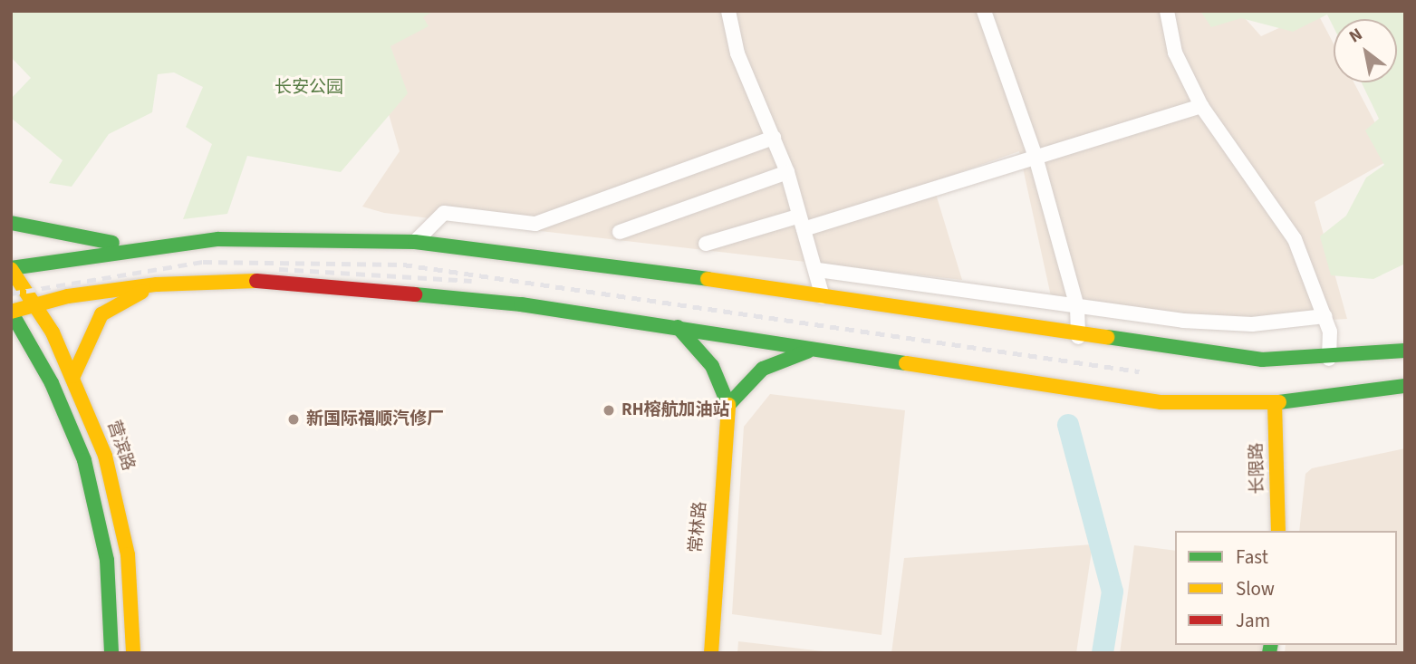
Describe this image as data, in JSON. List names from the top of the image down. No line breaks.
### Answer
{"streets":{"main road":["营滨路","长限路","常林路"]},"parks":["长安公园"],"places":["RH榕航加油站","新国际福顺汽修厂"],"legend":["Fast","Slow","Jam"],"north":"top left"}
